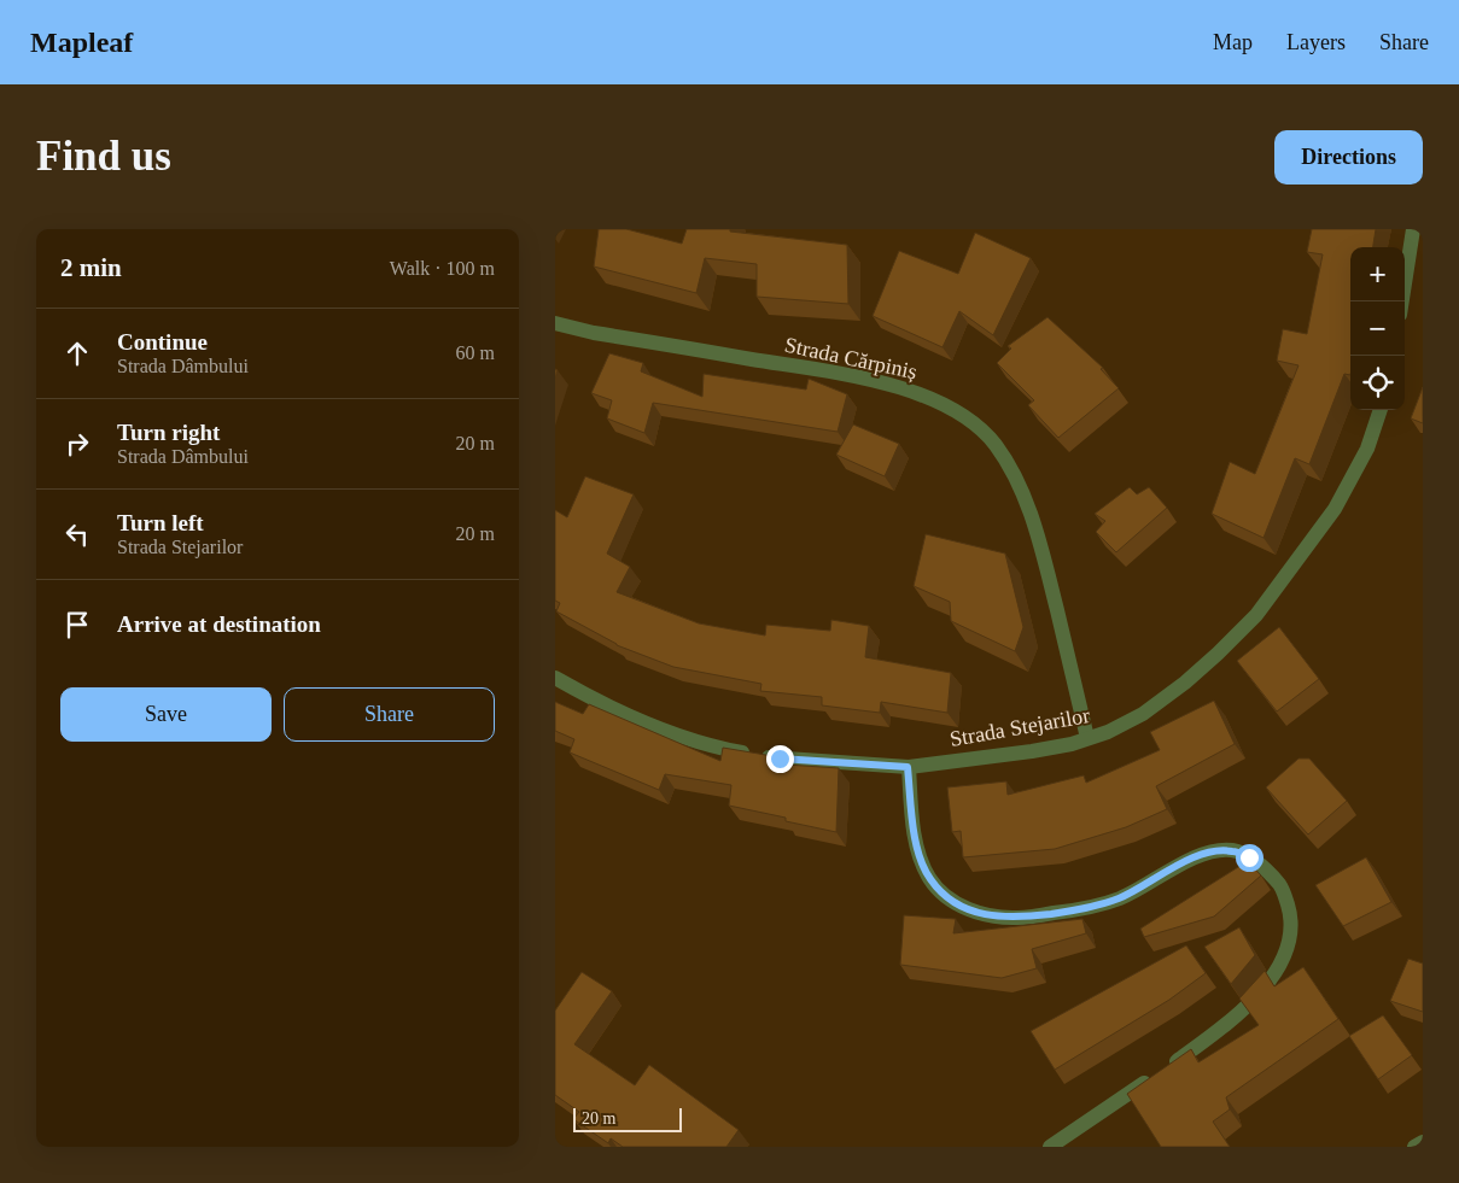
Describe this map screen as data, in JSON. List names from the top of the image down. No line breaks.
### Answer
{"streets":{"street":["Strada Cărpiniș","Strada Stejarilor"]},"crossings":[["Strada Cărpiniș","Strada Stejarilor"]],"scale_bar":"20 m","page":{"header":"Mapleaf","nav":["Map","Layers","Share"],"buttons":["Directions",["Save","Share"]],"title":"Find us","heading":["2 min","Walk · 100 m"],"map_buttons":["+","−"],"list":[["Continue","Strada Dâmbului","60 m"],["Turn right","Strada Dâmbului","20 m"],["Turn left","Strada Stejarilor","20 m"],"Arrive at destination"],"scale":"20 m"}}
